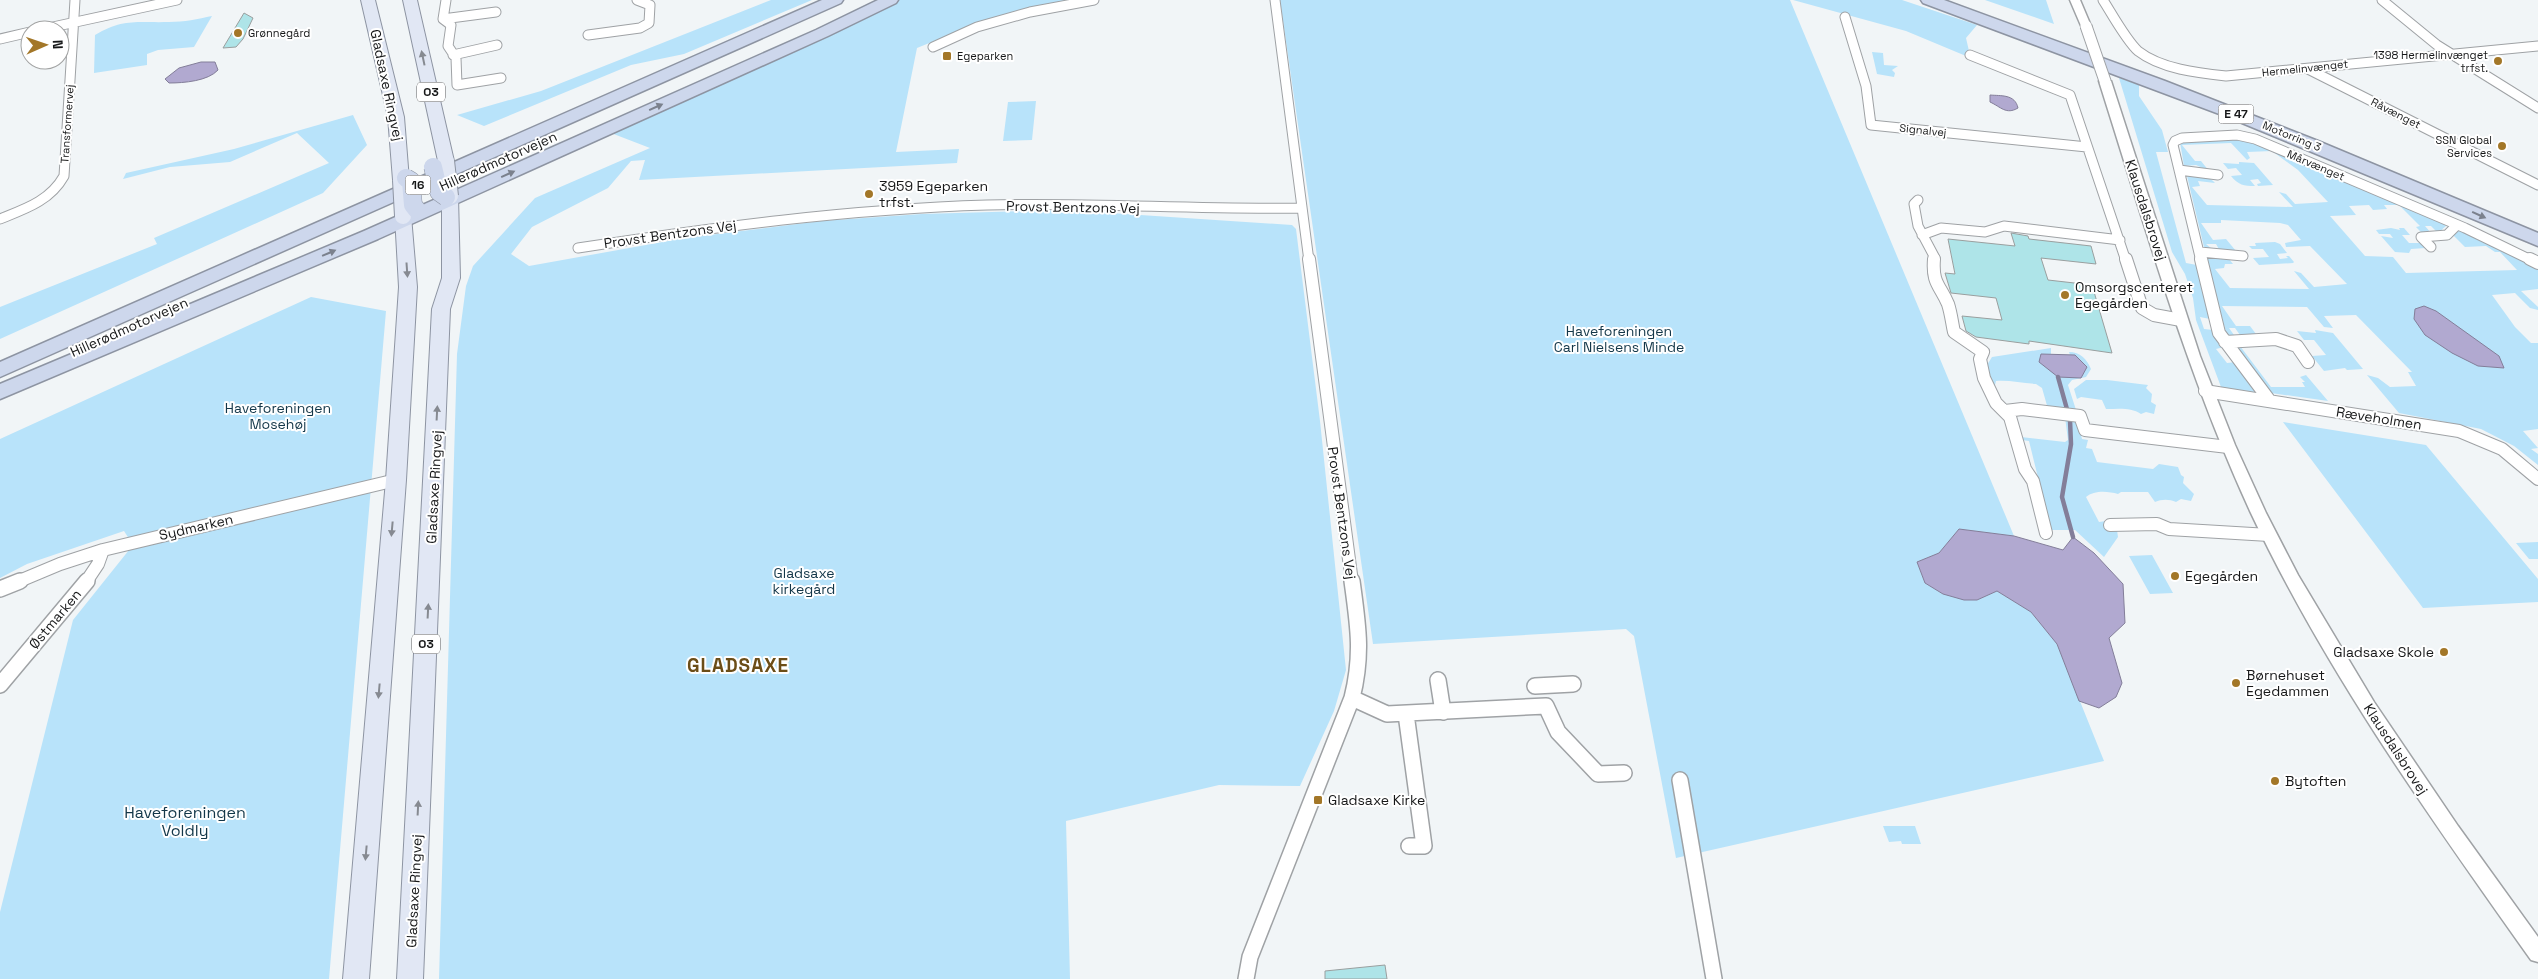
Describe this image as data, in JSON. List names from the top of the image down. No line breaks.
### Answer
{"streets":{"highway":["E 47","Motorring 3","Hillerødmotorvejen","16"],"main road":["Gladsaxe Ringvej","O3"],"street":["Hermelinvænget","Råvænget","Transformervej","Signalvej","Mårvænget","Provst Bentzons Vej","Klausdalsbrovej","Ræveholmen","Sydmarken","Østmarken"]},"crossings":[["Hermelinvænget","Råvænget"],["Klausdalsbrovej","Ræveholmen"],["Sydmarken","Østmarken"]],"districts":["GLADSAXE"],"parks":["Haveforeningen Carl Nielsens Minde","Haveforeningen Mosehøj","Gladsaxe kirkegård","Haveforeningen Voldly"],"places":{"other":["Grønnegård","1398 Hermelinvænget trfst.","SSN Global Services","3959 Egeparken trfst.","Omsorgscenteret Egegården","Egegården","Gladsaxe Skole","Børnehuset Egedammen","Bytoften"],"transit":["Egeparken","Gladsaxe Kirke"]},"north":"right"}
